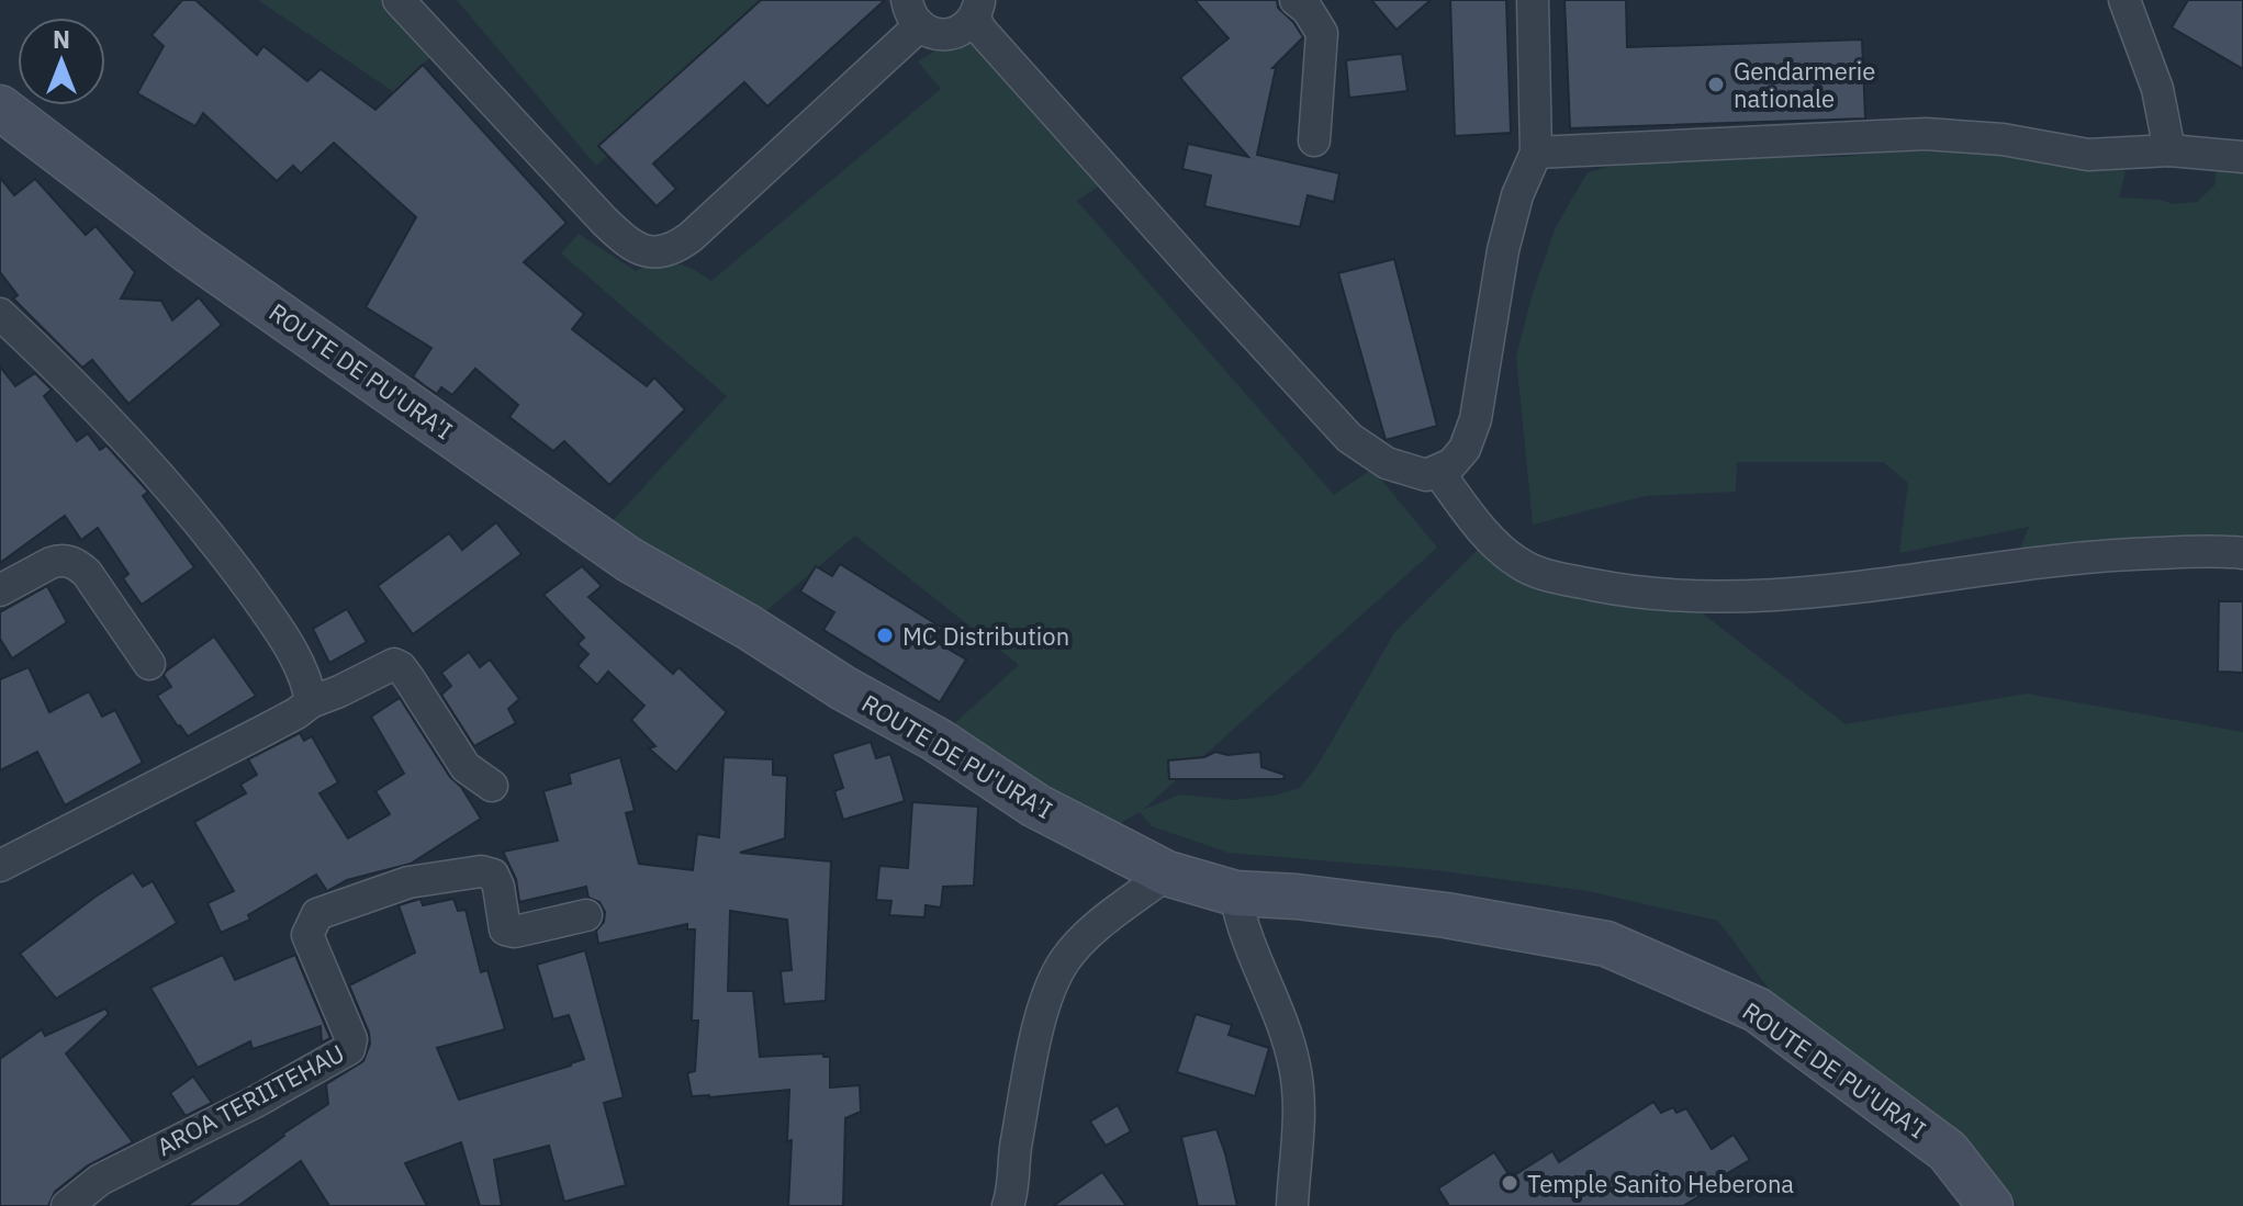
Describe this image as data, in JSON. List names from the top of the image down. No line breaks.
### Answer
{"streets":{"main road":["ROUTE DE PU'URA'I"],"street":["AROA TERIITEHAU"]},"places":["Gendarmerie nationale","MC Distribution","Temple Sanito Heberona"],"north":"top"}
